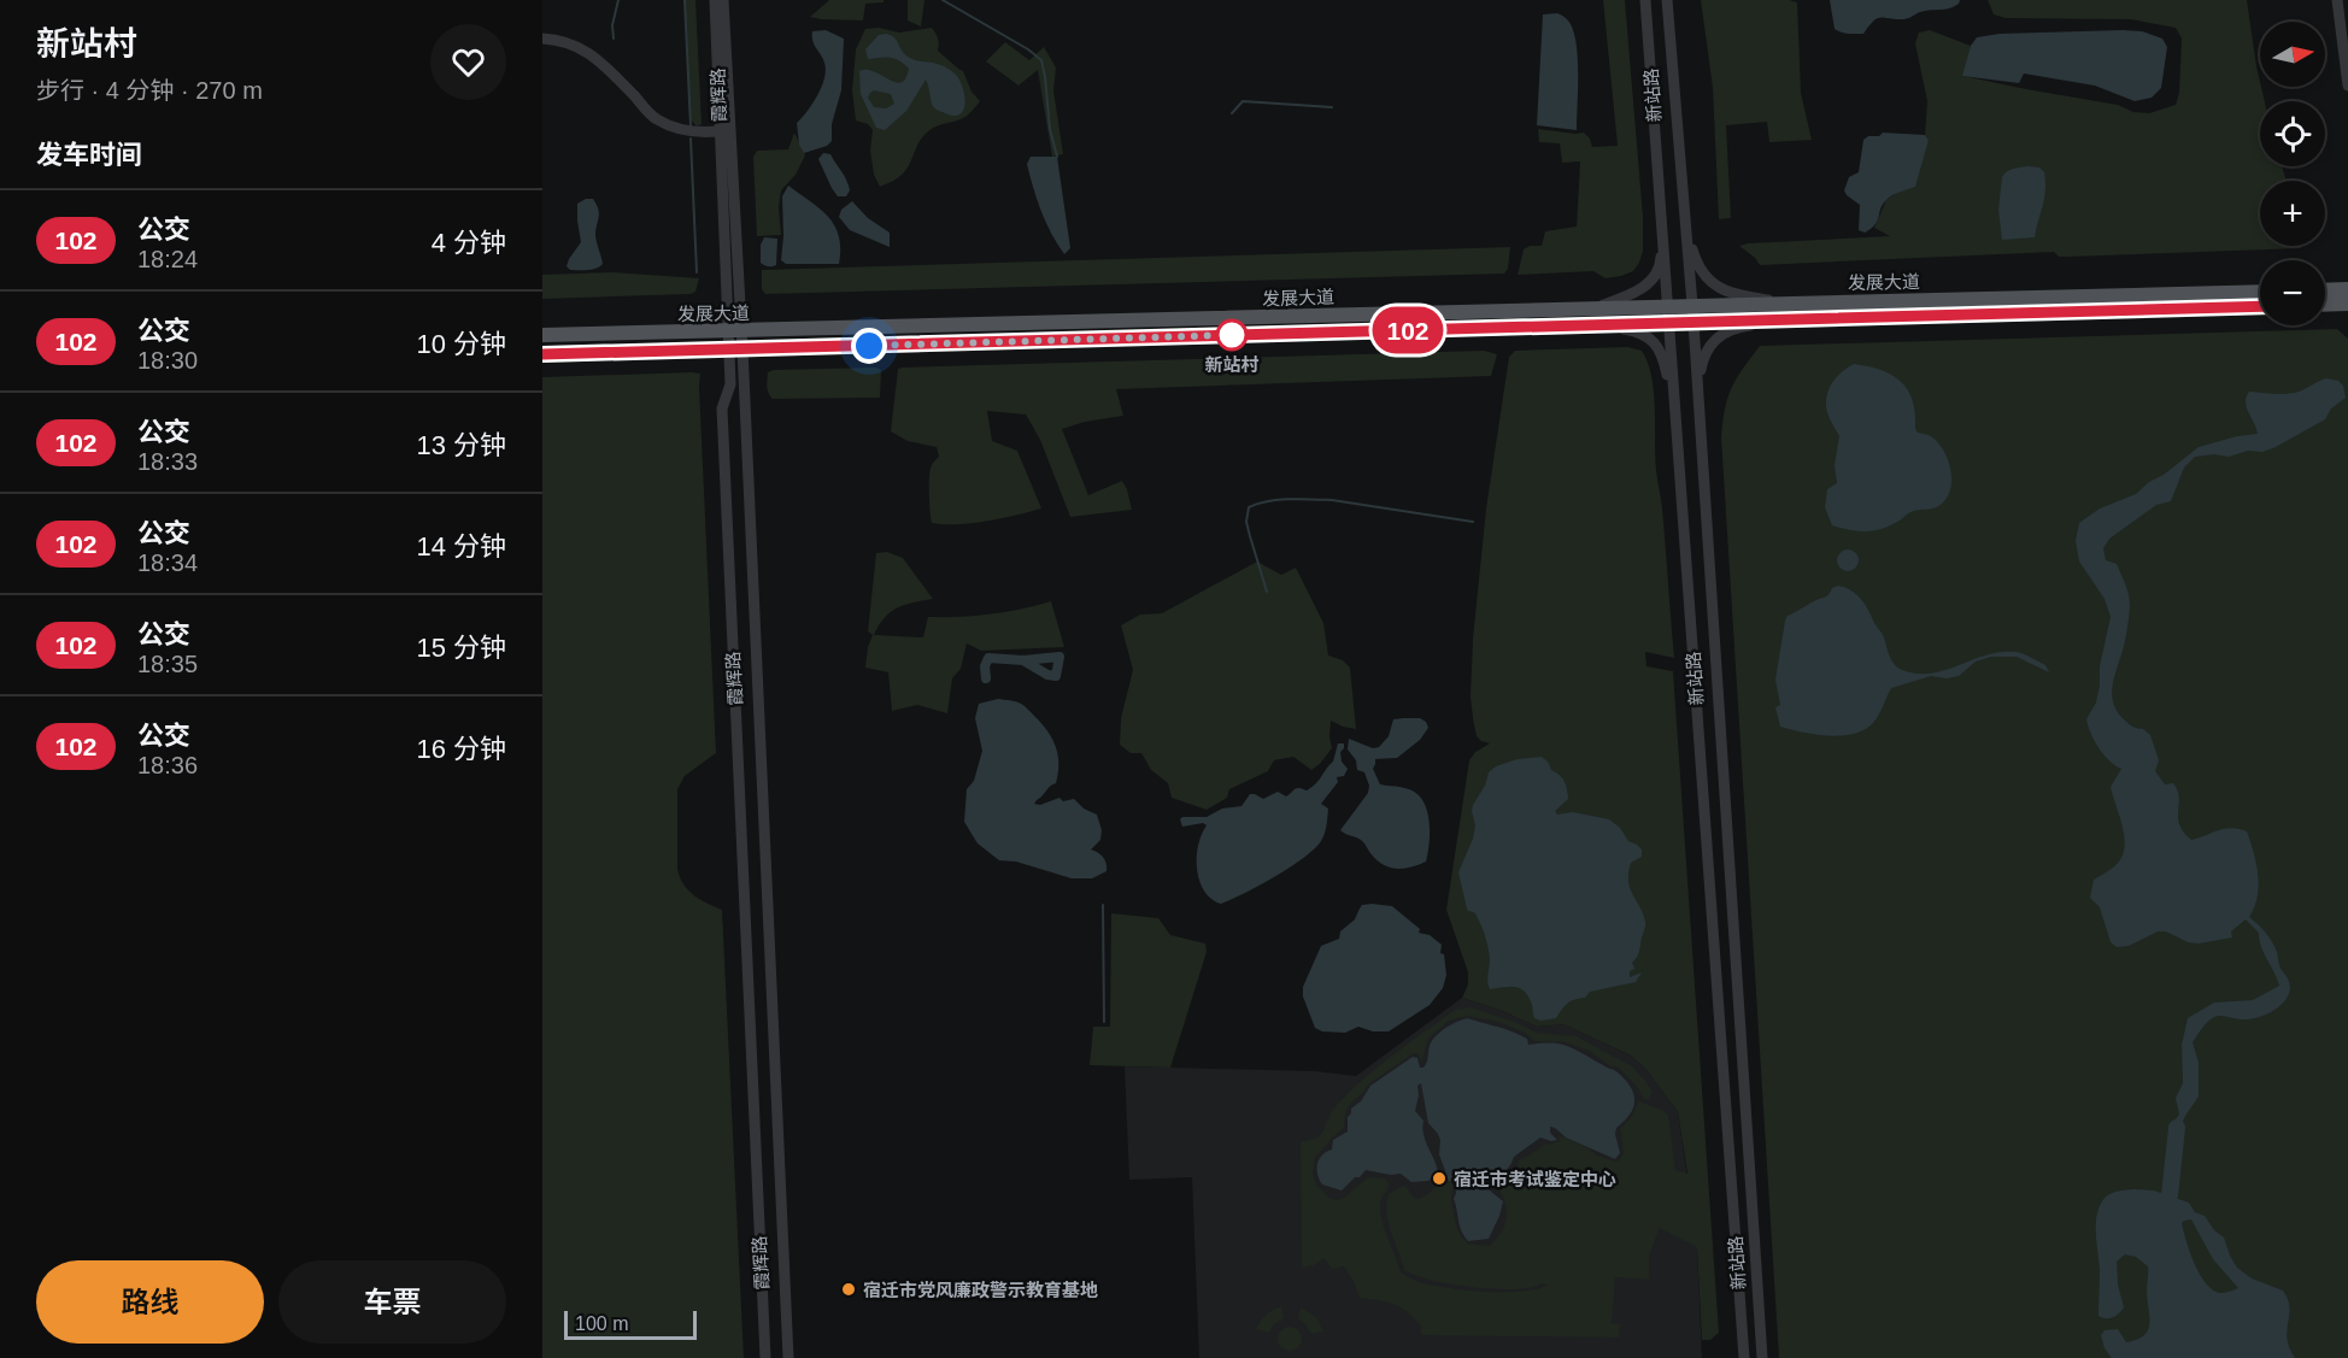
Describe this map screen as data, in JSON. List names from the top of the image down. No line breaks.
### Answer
{"streets":{"main road":["发展大道"],"street":["霞辉路","新站路"]},"crossings":[["霞辉路","发展大道"],["新站路","发展大道"]],"places":["新站村","宿迁市考试鉴定中心","宿迁市党风廉政警示教育基地"],"lines":["bus line 102"],"scale_bar":"100 m","north":"right","page":{"heading":[["新站村","步行 · 4 分钟 · 270 m"],"发车时间"],"on_map":"102","map_buttons":["+","−"],"list":[{"mark":"102","name":"公交","note":"18:24","value":"4 分钟"},{"mark":"102","name":"公交","note":"18:30","value":"10 分钟"},{"mark":"102","name":"公交","note":"18:33","value":"13 分钟"},{"mark":"102","name":"公交","note":"18:34","value":"14 分钟"},{"mark":"102","name":"公交","note":"18:35","value":"15 分钟"},{"mark":"102","name":"公交","note":"18:36","value":"16 分钟"}],"buttons":["路线","车票"],"scale":"100 m"}}
